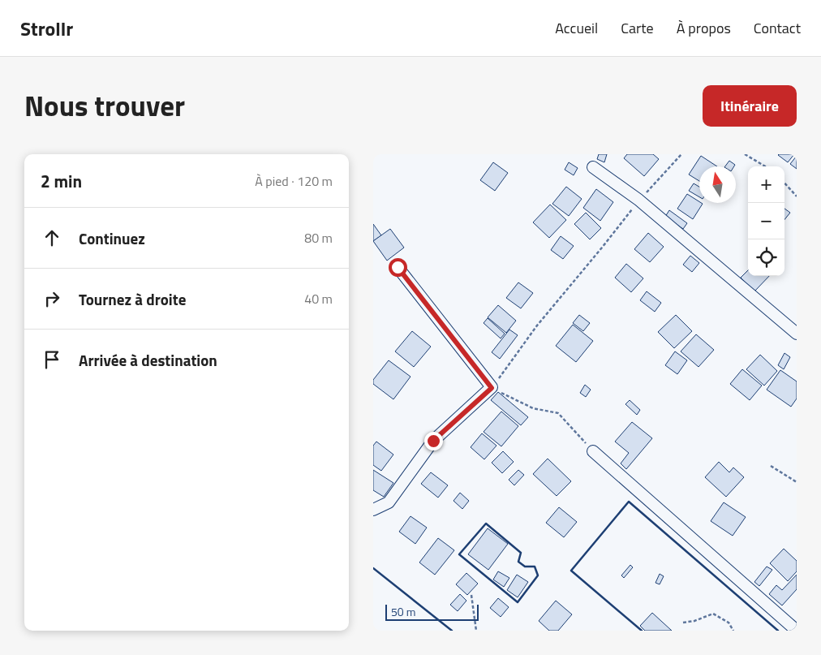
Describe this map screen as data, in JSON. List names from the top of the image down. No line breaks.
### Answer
{"scale_bar":"50 m","north":"top","page":{"header":"Strollr","nav":["Accueil","Carte","À propos","Contact"],"title":"Nous trouver","buttons":"Itinéraire","heading":["2 min","À pied · 120 m"],"map_buttons":["+","−"],"list":[["Continuez","80 m"],["Tournez à droite","40 m"],"Arrivée à destination"],"scale":"50 m"}}
